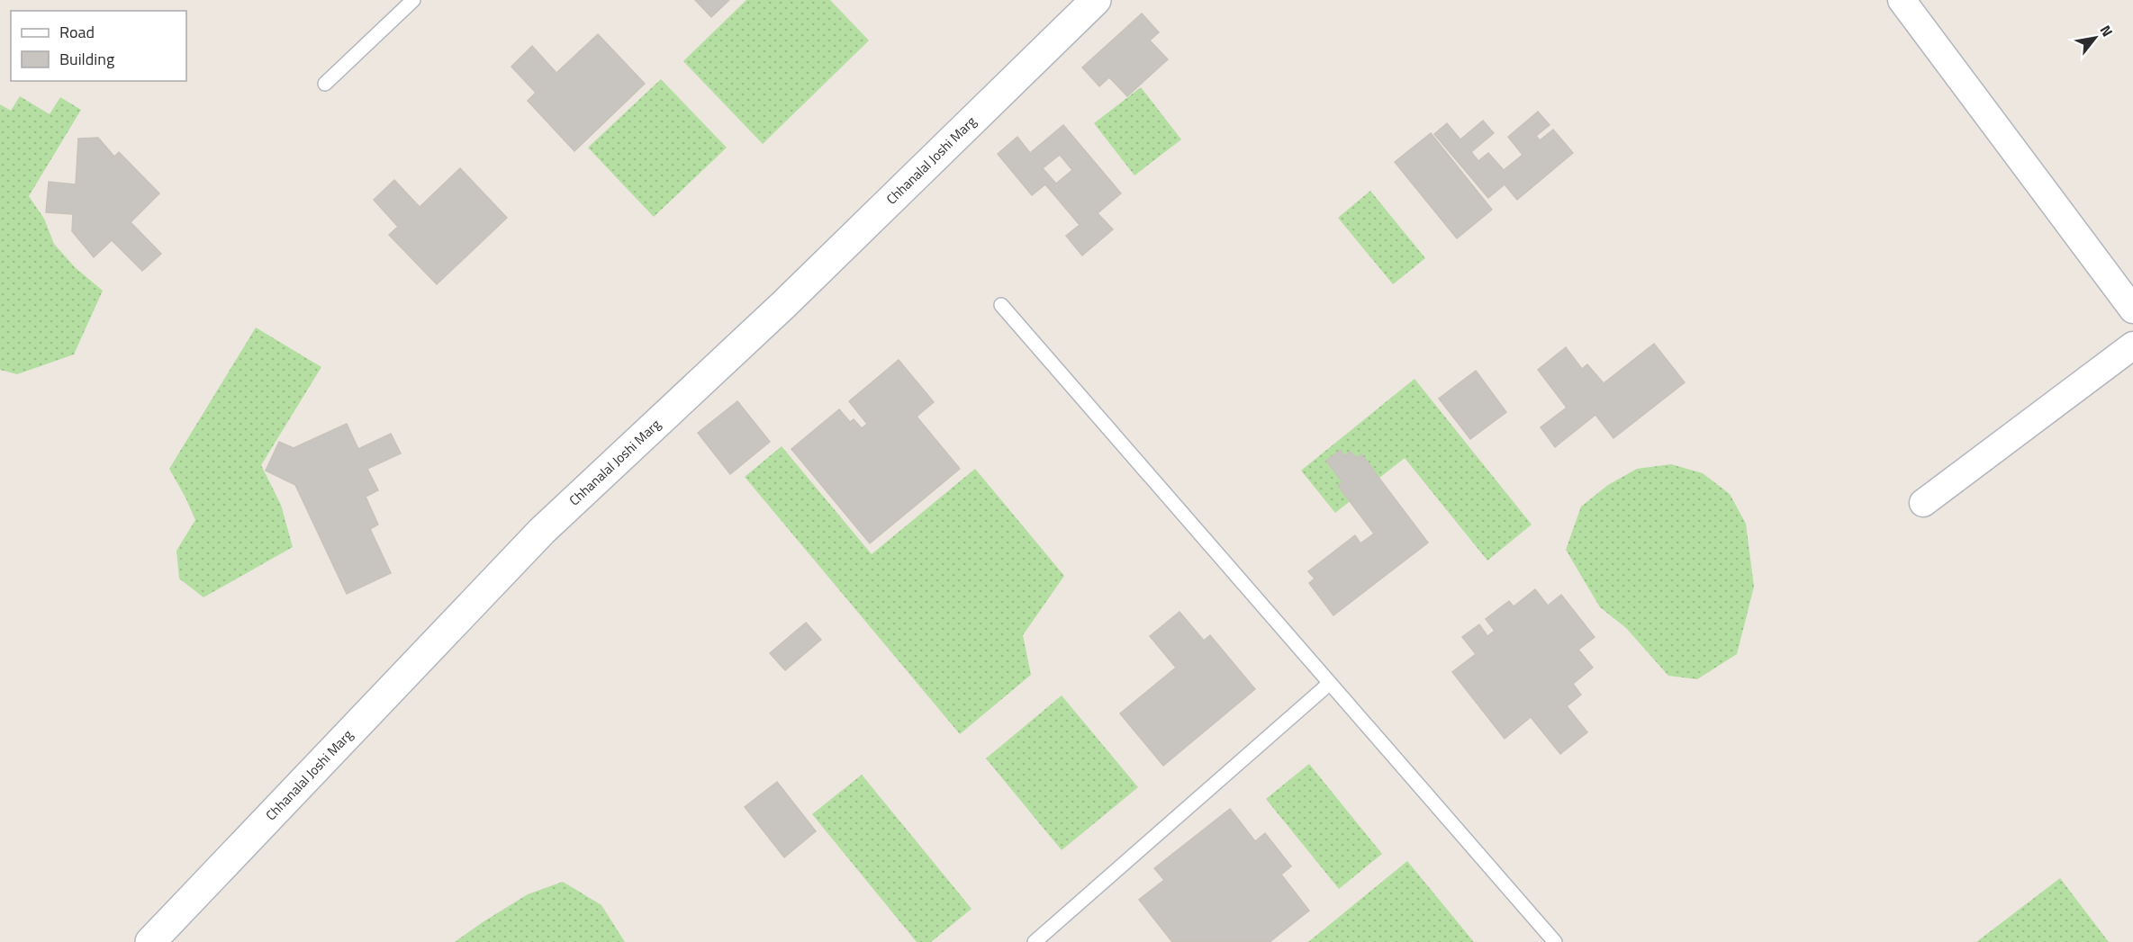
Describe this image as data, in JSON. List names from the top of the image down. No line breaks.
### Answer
{"streets":{"street":["Chhanalal Joshi Marg"]},"legend":["Road","Building"],"north":"top right"}
